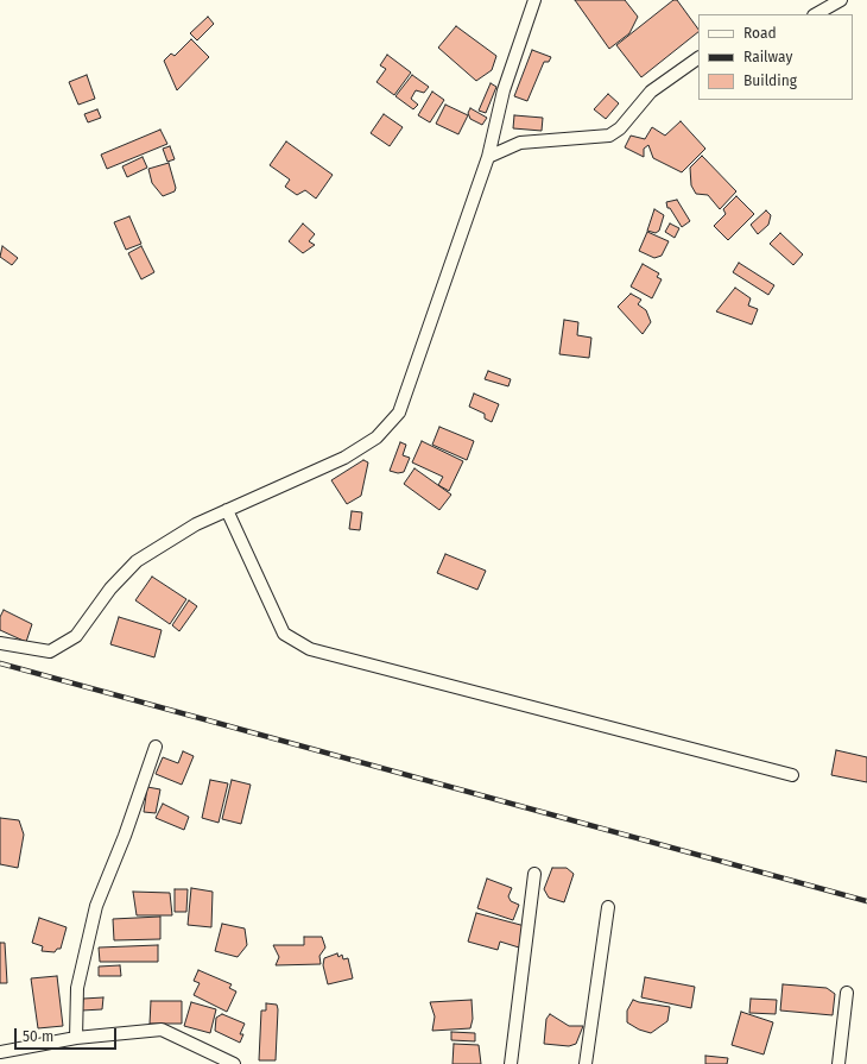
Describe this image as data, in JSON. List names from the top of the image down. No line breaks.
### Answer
{"legend":["Road","Railway","Building"],"scale_bar":"50 m"}
